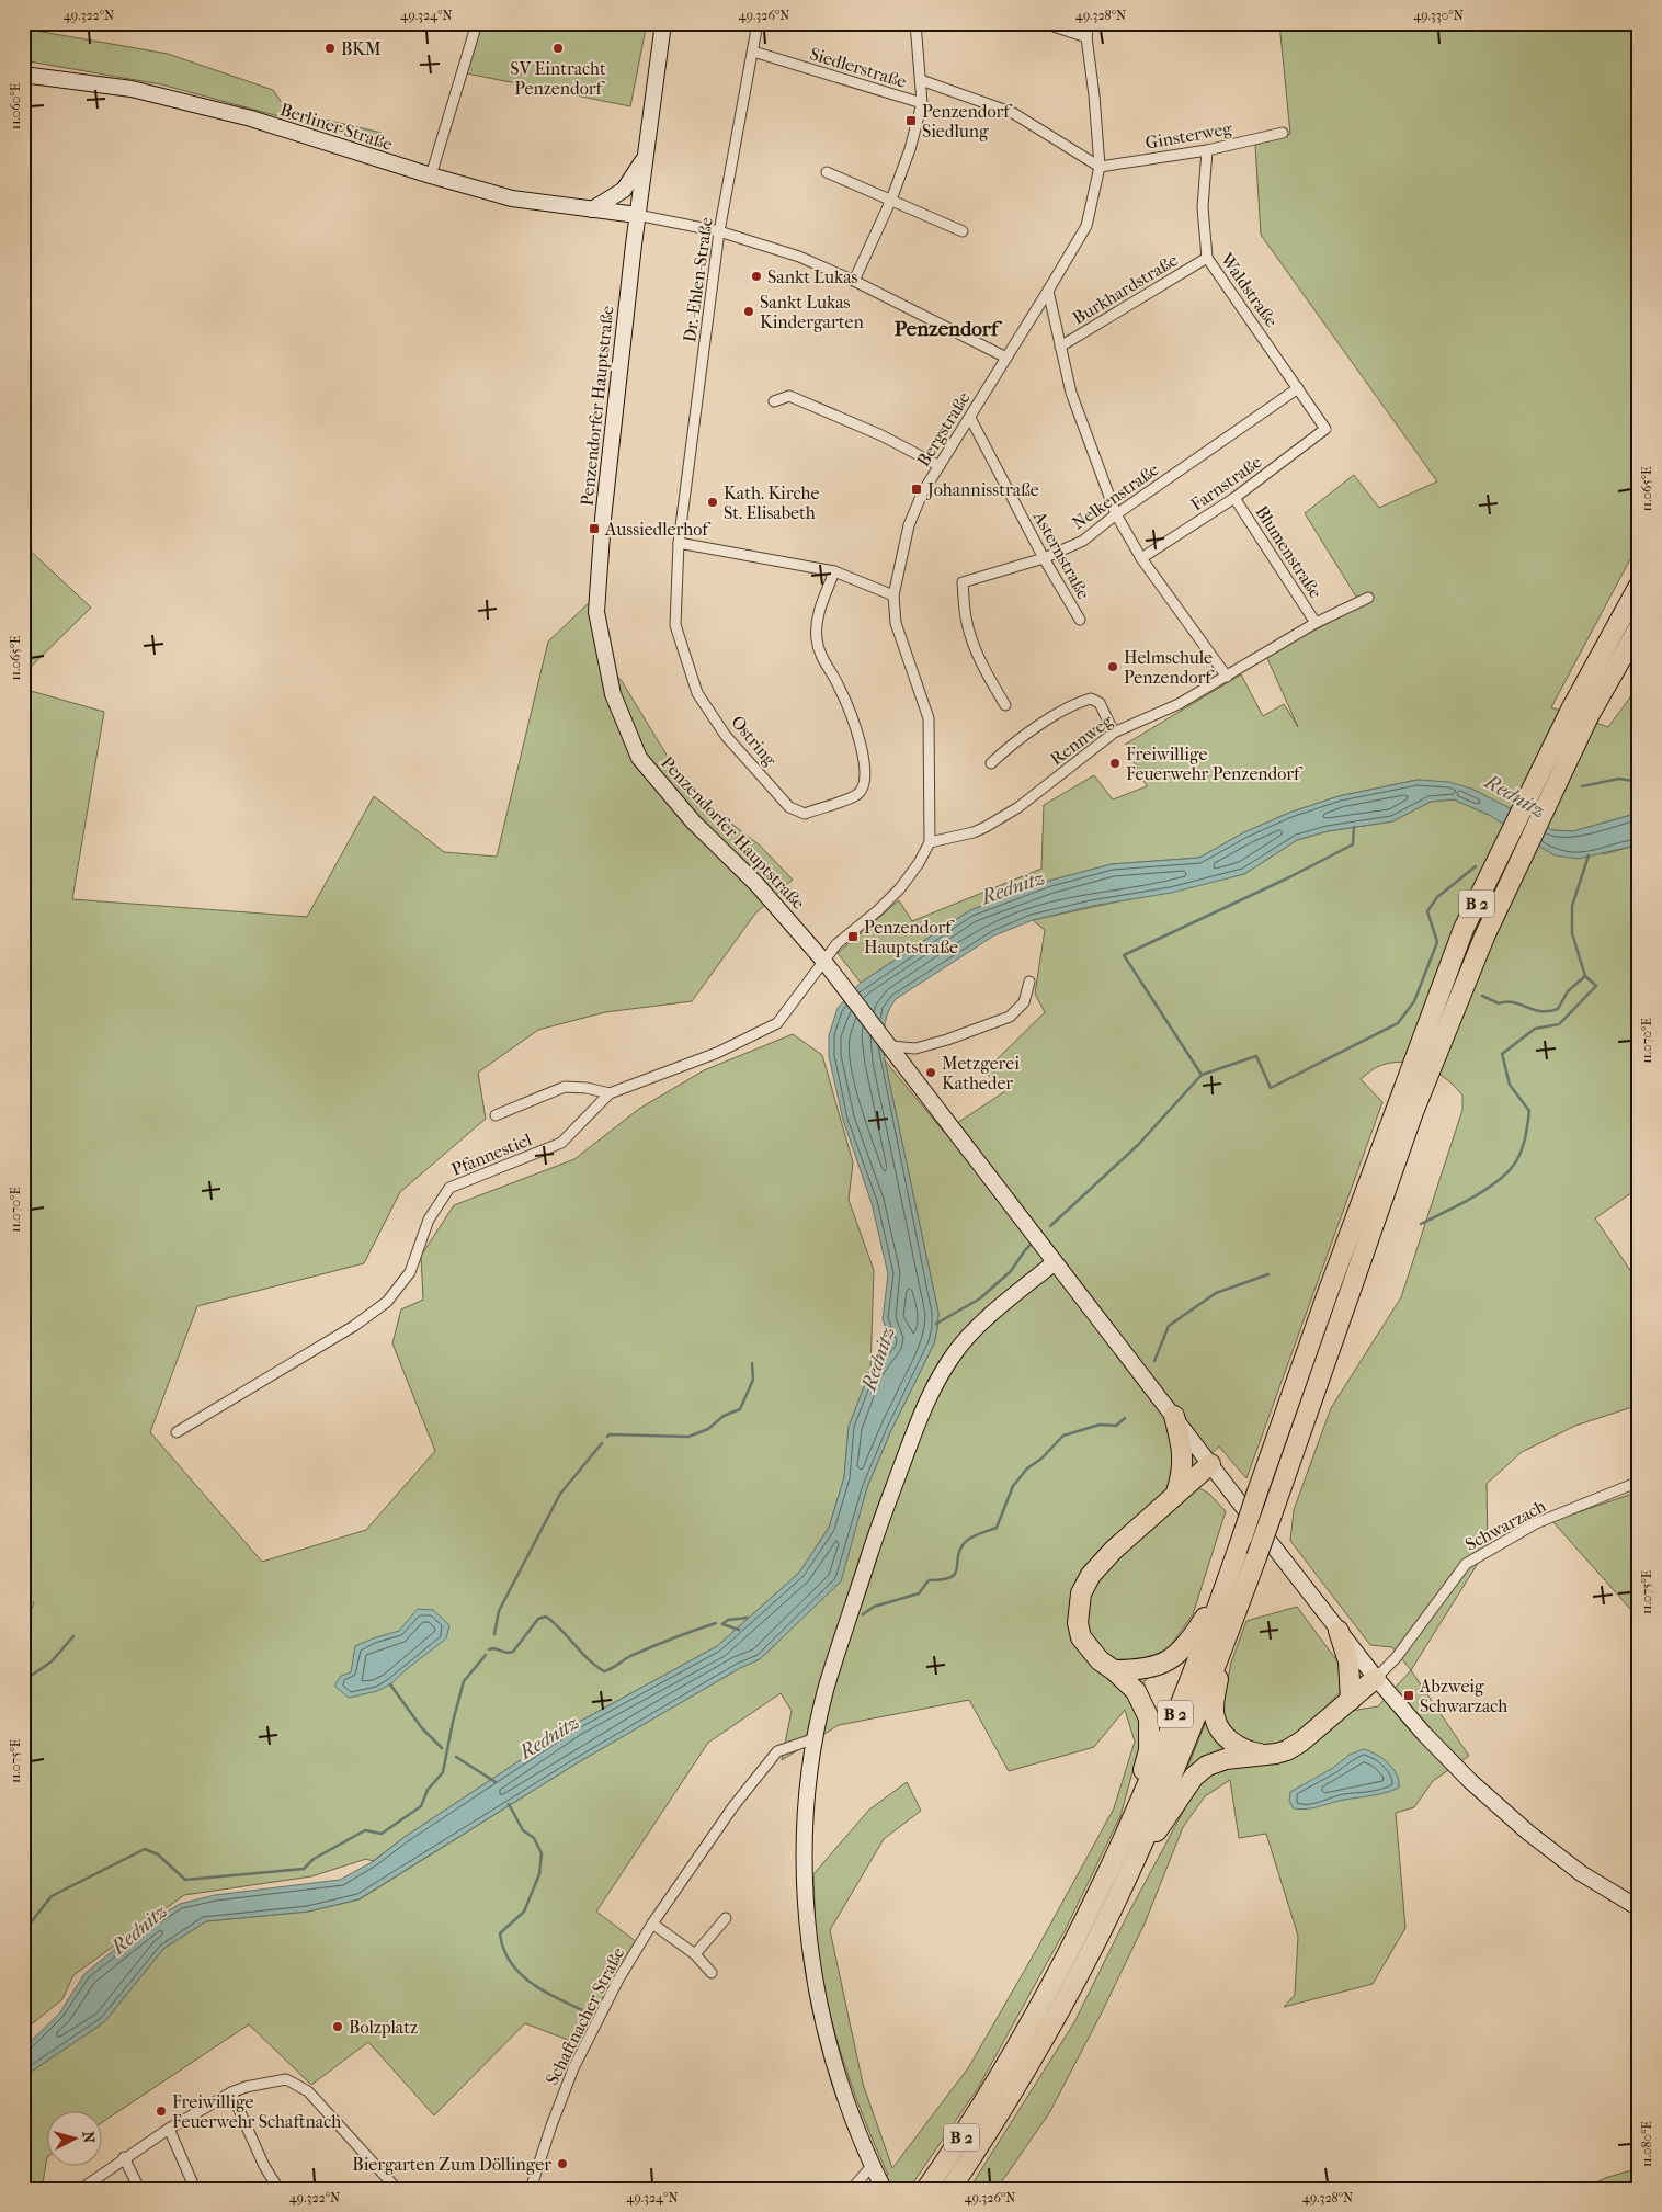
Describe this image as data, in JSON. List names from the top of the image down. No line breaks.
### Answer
{"streets":{"highway":["B 2"],"main road":["Berliner Straße","Penzendorfer Hauptstraße"],"street":["Siedlerstraße","Ginsterweg","Dr.-Ehlen-Straße","Burkhardstraße","Waldstraße","Bergstraße","Farnstraße","Nelkenstraße","Blumenstraße","Asternstraße","Rennweg","Ostring","Pfannestiel","Schwarzach","Schaftnacher Straße"]},"crossings":[["Siedlerstraße","Ginsterweg"],["Siedlerstraße","Dr.-Ehlen-Straße"],["Siedlerstraße","Bergstraße"],["Berliner Straße","Penzendorfer Hauptstraße"],["Ginsterweg","Waldstraße"],["Ginsterweg","Bergstraße"],["Dr.-Ehlen-Straße","Ostring"],["Burkhardstraße","Waldstraße"],["Waldstraße","Farnstraße"],["Waldstraße","Nelkenstraße"],["Penzendorfer Hauptstraße","Bergstraße"],["Penzendorfer Hauptstraße","Pfannestiel"],["Penzendorfer Hauptstraße","Schwarzach"],["Bergstraße","Asternstraße"],["Bergstraße","Rennweg"],["Bergstraße","Pfannestiel"],["Farnstraße","Blumenstraße"],["Nelkenstraße","Asternstraße"],["Blumenstraße","Rennweg"]],"districts":["Penzendorf"],"water":["Rednitz"],"places":{"other":["BKM","SV Eintracht Penzendorf","Sankt Lukas","Sankt Lukas Kindergarten","Kath. Kirche St. Elisabeth","Helmschule Penzendorf","Freiwillige Feuerwehr Penzendorf","Metzgerei Katheder","Bolzplatz","Freiwillige Feuerwehr Schaftnach","Biergarten Zum Döllinger"],"transit":["Penzendorf Siedlung","Johannisstraße","Aussiedlerhof","Penzendorf Hauptstraße","Abzweig Schwarzach"]},"north":"right","coordinates":["49.322°N","49.324°N","49.326°N","49.328°N","49.330°N","11.060°E","11.065°E","11.070°E","11.075°E","11.080°E"]}
